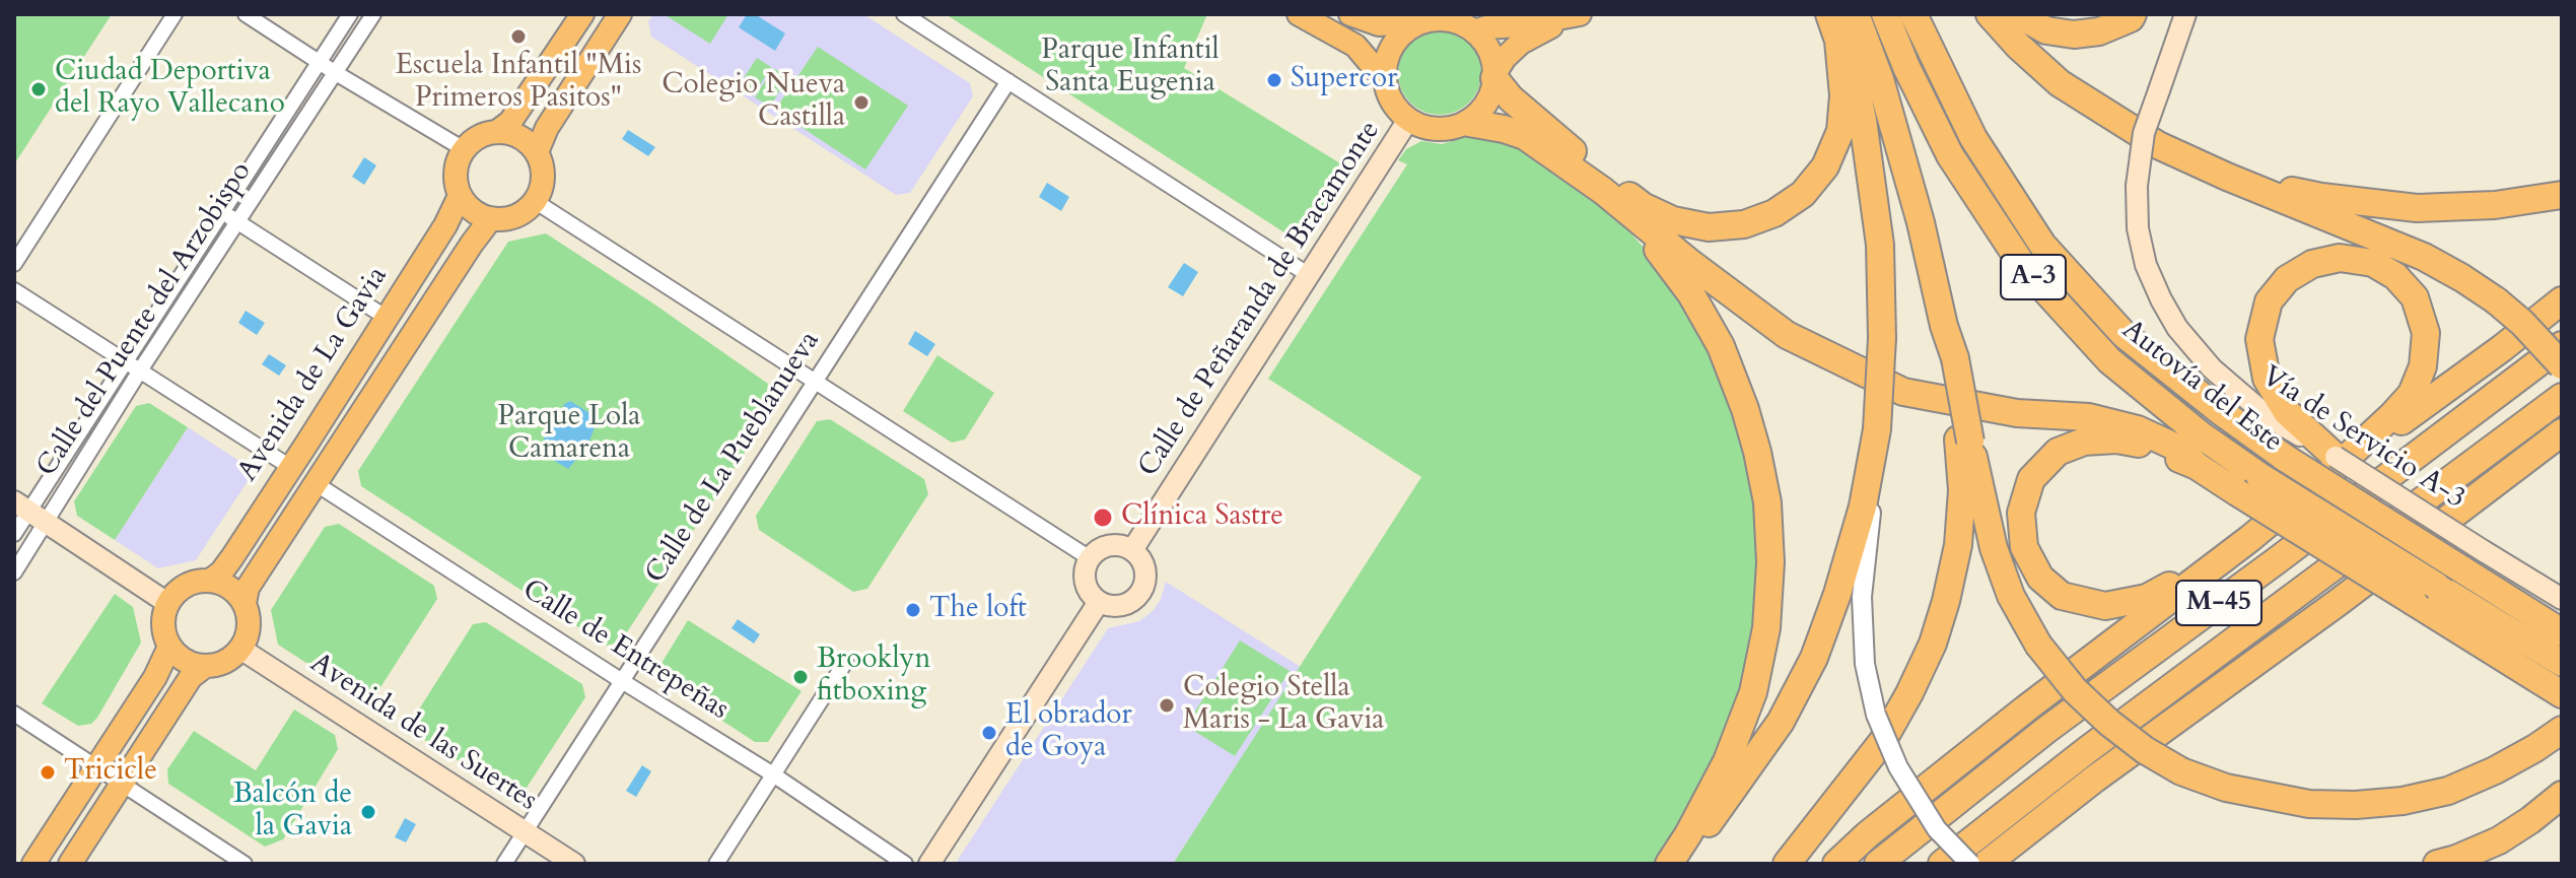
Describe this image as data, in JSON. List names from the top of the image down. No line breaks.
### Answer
{"streets":{"highway":["A-3","Autovía del Este","M-45"],"main road":["Calle de Peñaranda de Bracamonte","Avenida de La Gavia","Vía de Servicio A-3","Avenida de las Suertes"],"street":["Calle del Puente del Arzobispo","Calle de La Pueblanueva","Calle de Entrepeñas"]},"crossings":[["Avenida de La Gavia","Avenida de las Suertes"],["Calle de La Pueblanueva","Calle de Entrepeñas"],["Calle de La Pueblanueva","Avenida de las Suertes"]],"parks":["Parque Infantil Santa Eugenia","Parque Lola Camarena"],"places":["Escuela Infantil \"Mis Primeros Pasitos\"","Supercor","Ciudad Deportiva del Rayo Vallecano","Colegio Nueva Castilla","Clínica Sastre","The loft","Brooklyn fitboxing","Colegio Stella Maris - La Gavia","El obrador de Goya","Tricicle","Balcón de la Gavia"]}
